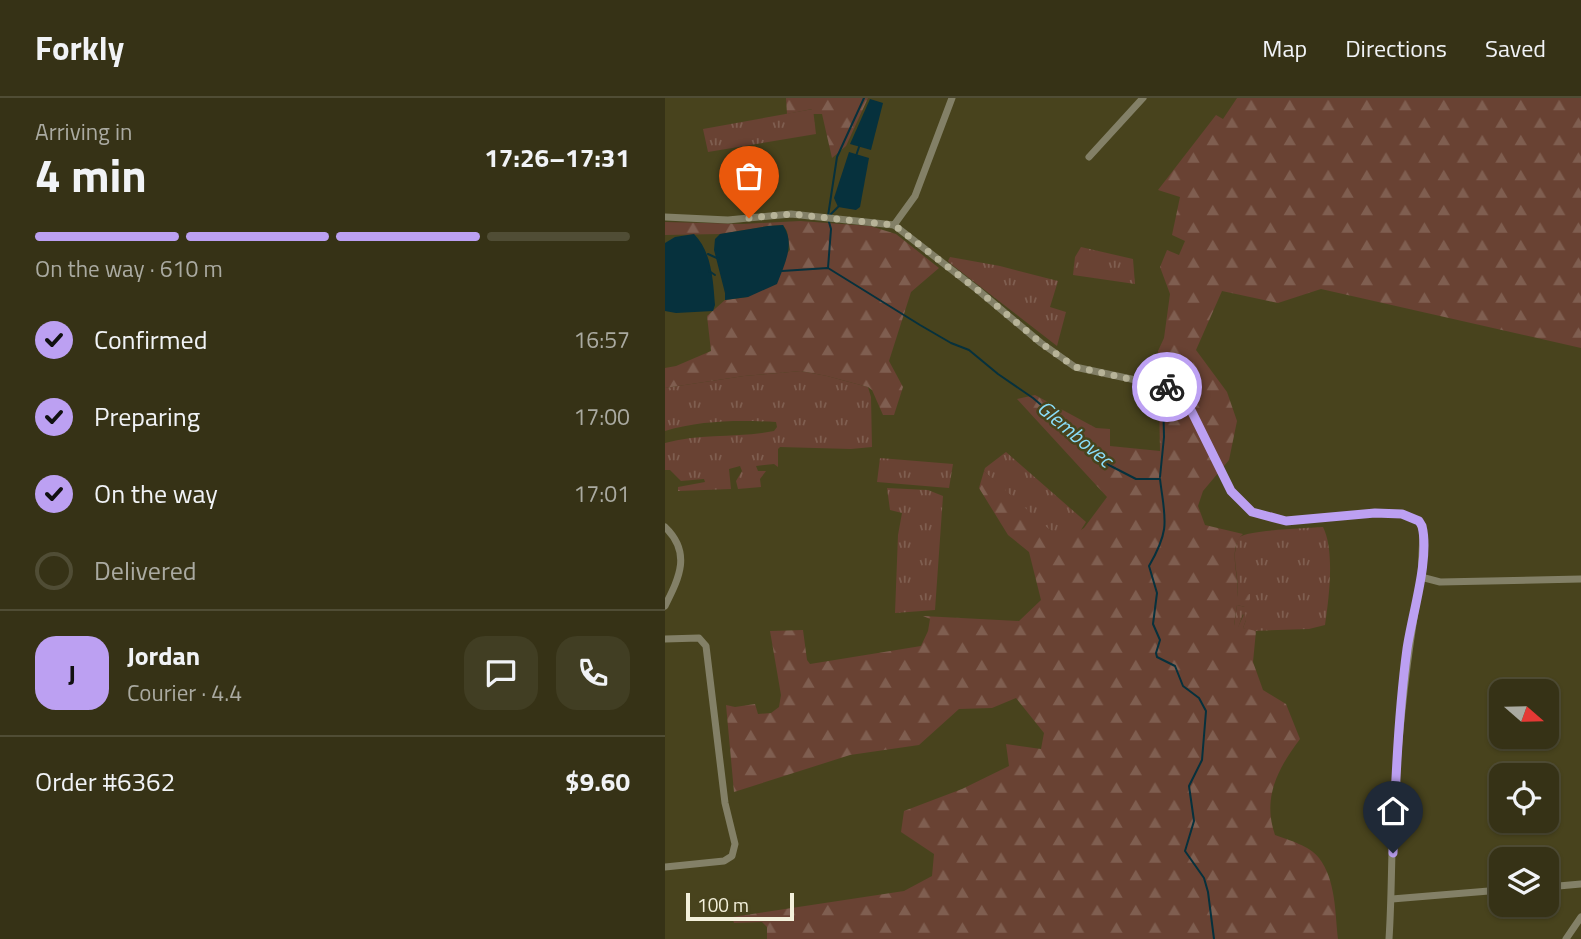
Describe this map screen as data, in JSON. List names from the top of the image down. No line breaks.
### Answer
{"water":["Glembovec"],"scale_bar":"100 m","north":"right","page":{"header":"Forkly","nav":["Map","Directions","Saved"],"heading":["4 min","Arriving in","17:26–17:31"],"panel":["Jordan","Courier · 4.4","Order #6362","$9.60"],"bar":"On the way · 610 m","list":[["Confirmed","16:57"],["Preparing","17:00"],["On the way","17:01"],"Delivered"],"round":"J","scale":"100 m"}}
